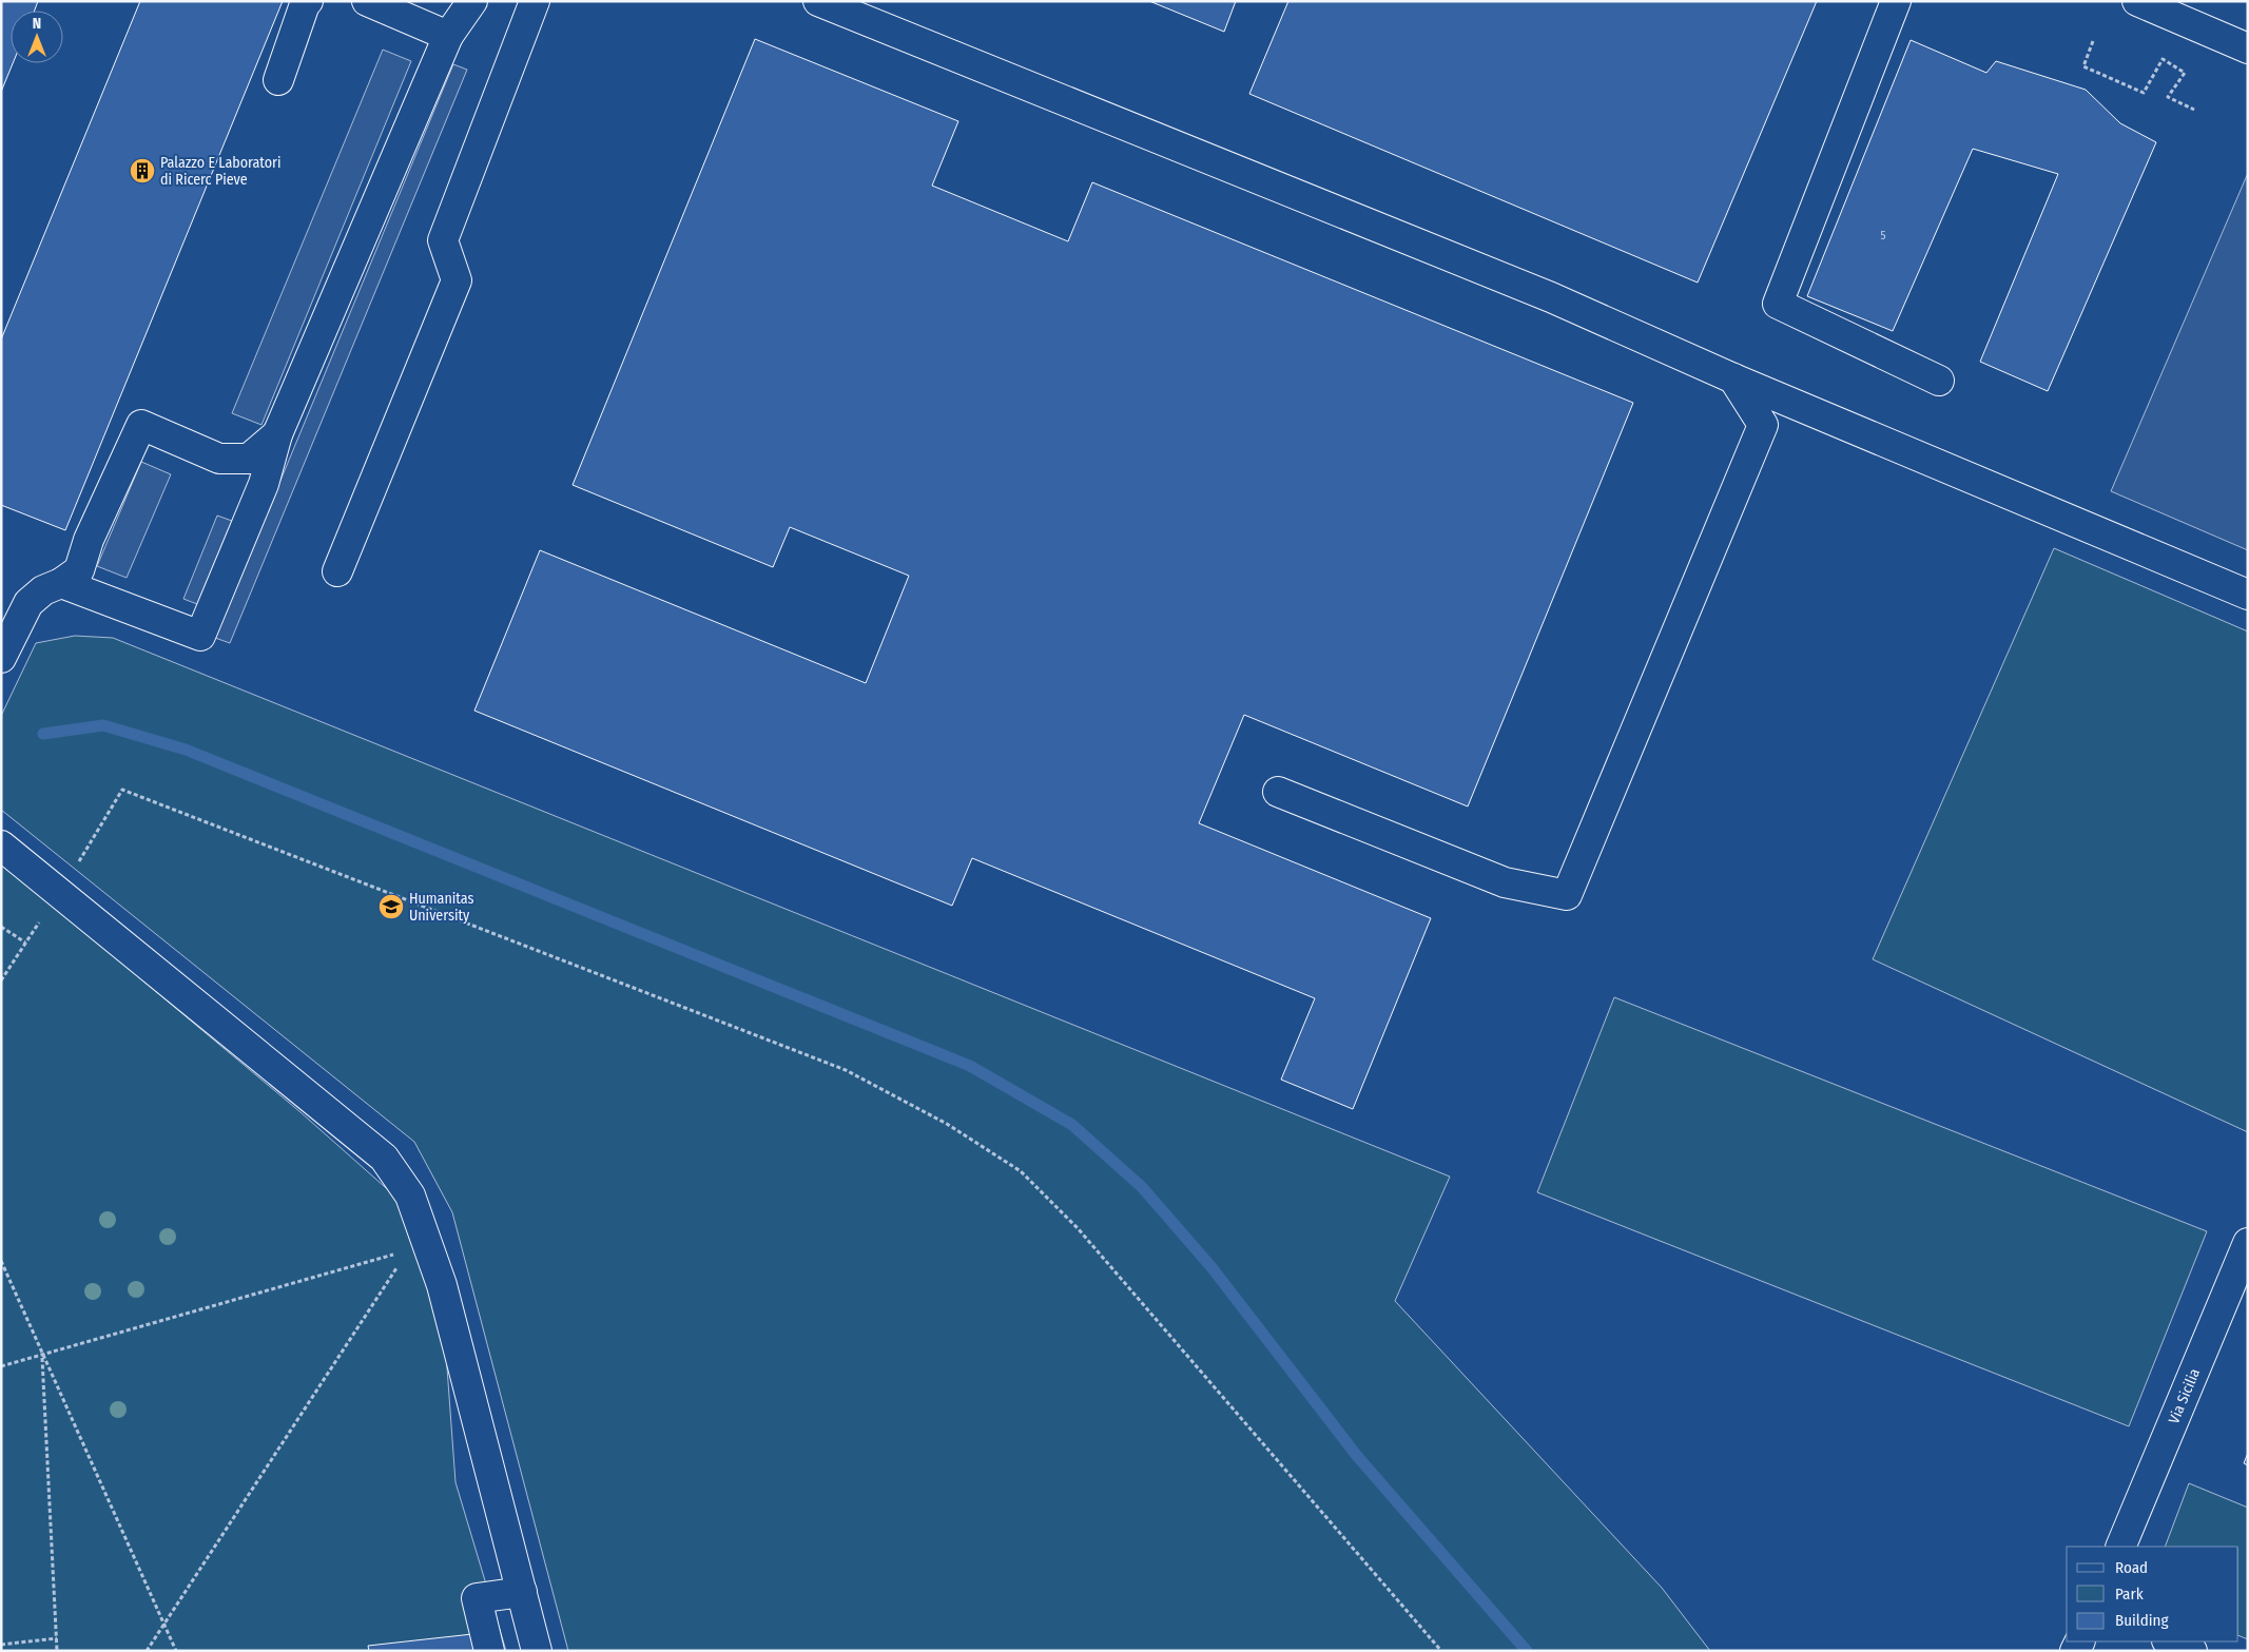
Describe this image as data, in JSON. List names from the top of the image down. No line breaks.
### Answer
{"streets":{"street":["Via Sicilia"]},"places":{"building":["Palazzo E Laboratori di Ricerc Pieve"],"school or university":["Humanitas University"]},"house_numbers":["5"],"legend":["Road","Park","Building"],"north":"top"}
